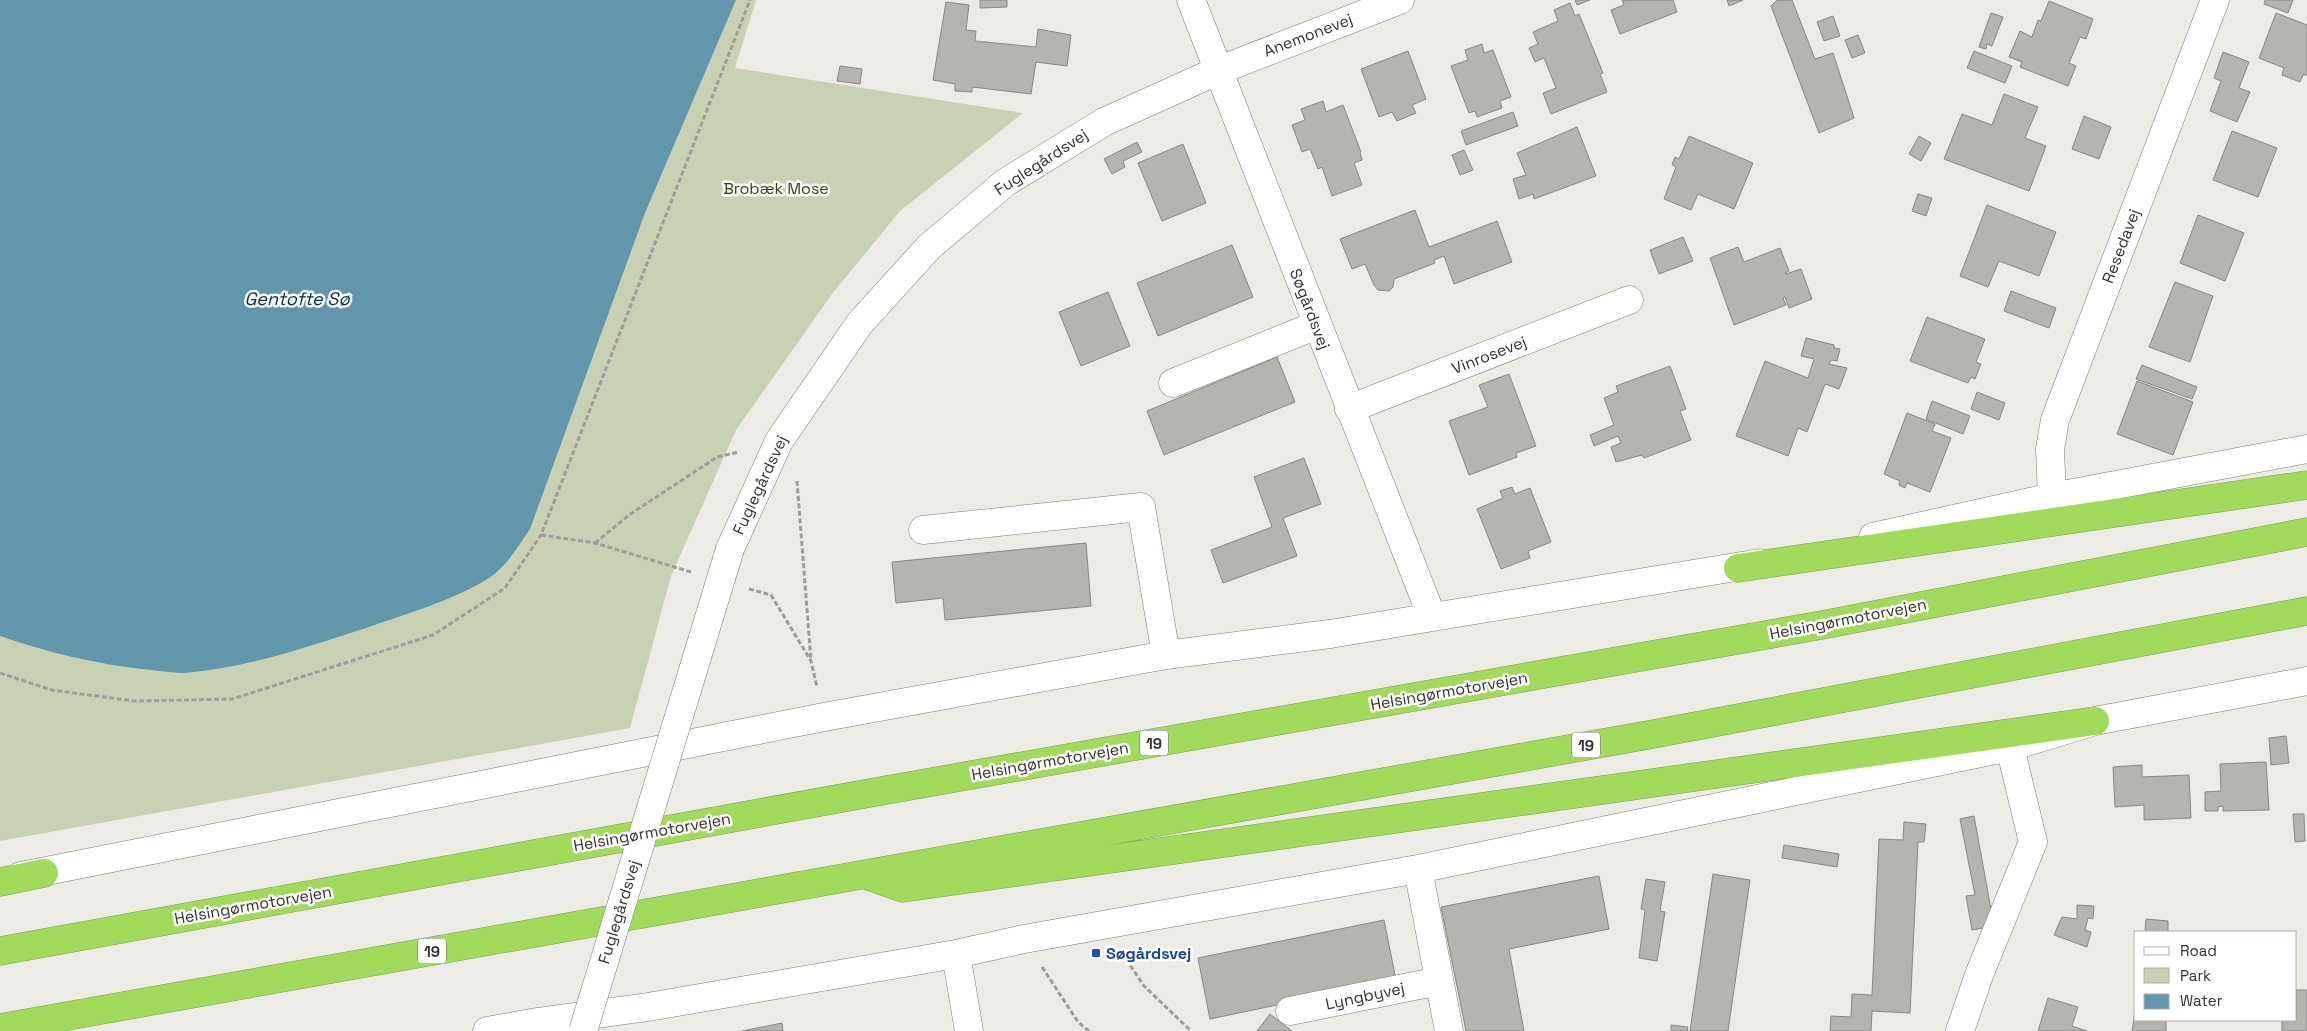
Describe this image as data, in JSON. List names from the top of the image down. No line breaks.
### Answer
{"streets":{"highway":["Helsingørmotorvejen","19"],"street":["Anemonevej","Fuglegårdsvej","Resedavej","Søgårdsvej","Vinrosevej","Lyngbyvej"]},"crossings":[["Anemonevej","Fuglegårdsvej"],["Anemonevej","Søgårdsvej"],["Fuglegårdsvej","Søgårdsvej"],["Søgårdsvej","Vinrosevej"]],"water":["Gentofte Sø"],"parks":["Brobæk Mose"],"places":{"transit":["Søgårdsvej"]},"legend":["Road","Park","Water"]}
